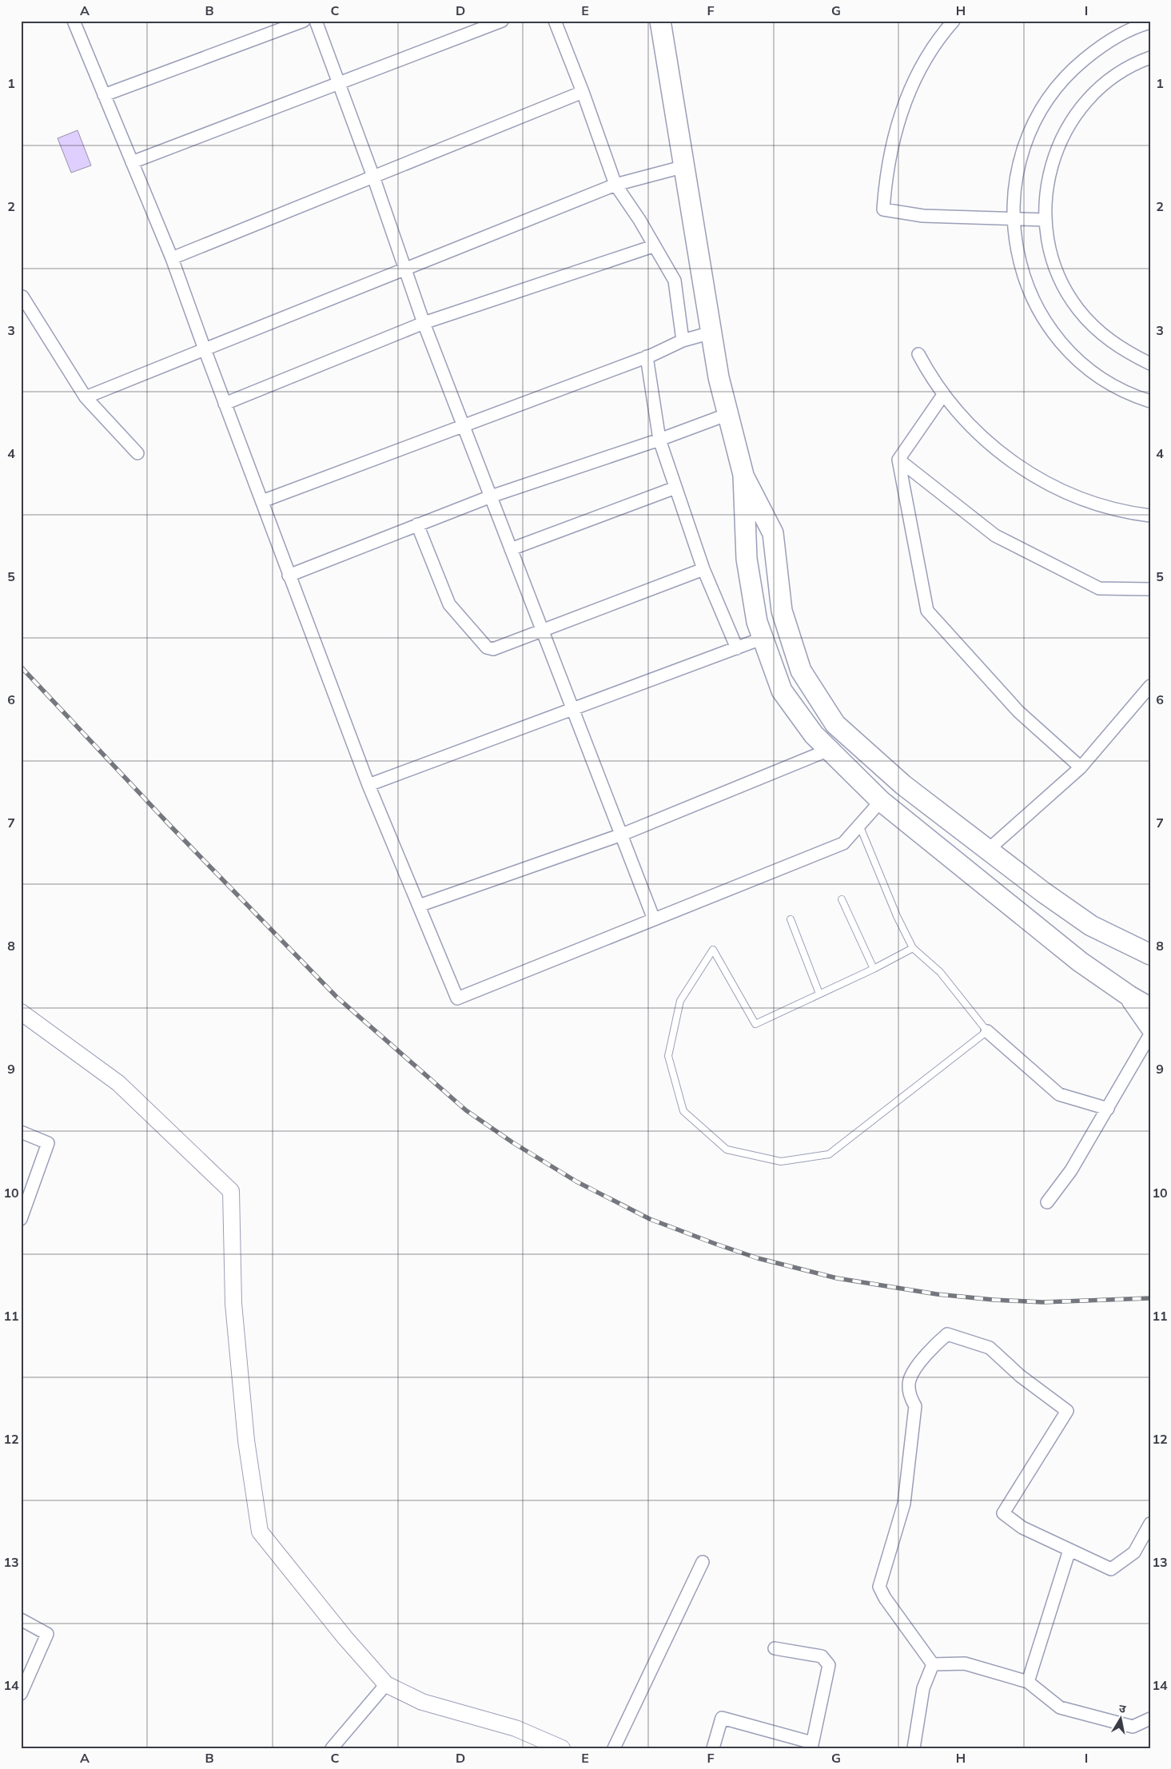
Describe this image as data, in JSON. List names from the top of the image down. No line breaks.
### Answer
{"north":"top","grid":{"columns":["A","B","C","D","E","F","G","H","I"],"rows":["1","2","3","4","5","6","7","8","9","10","11","12","13","14"]}}
